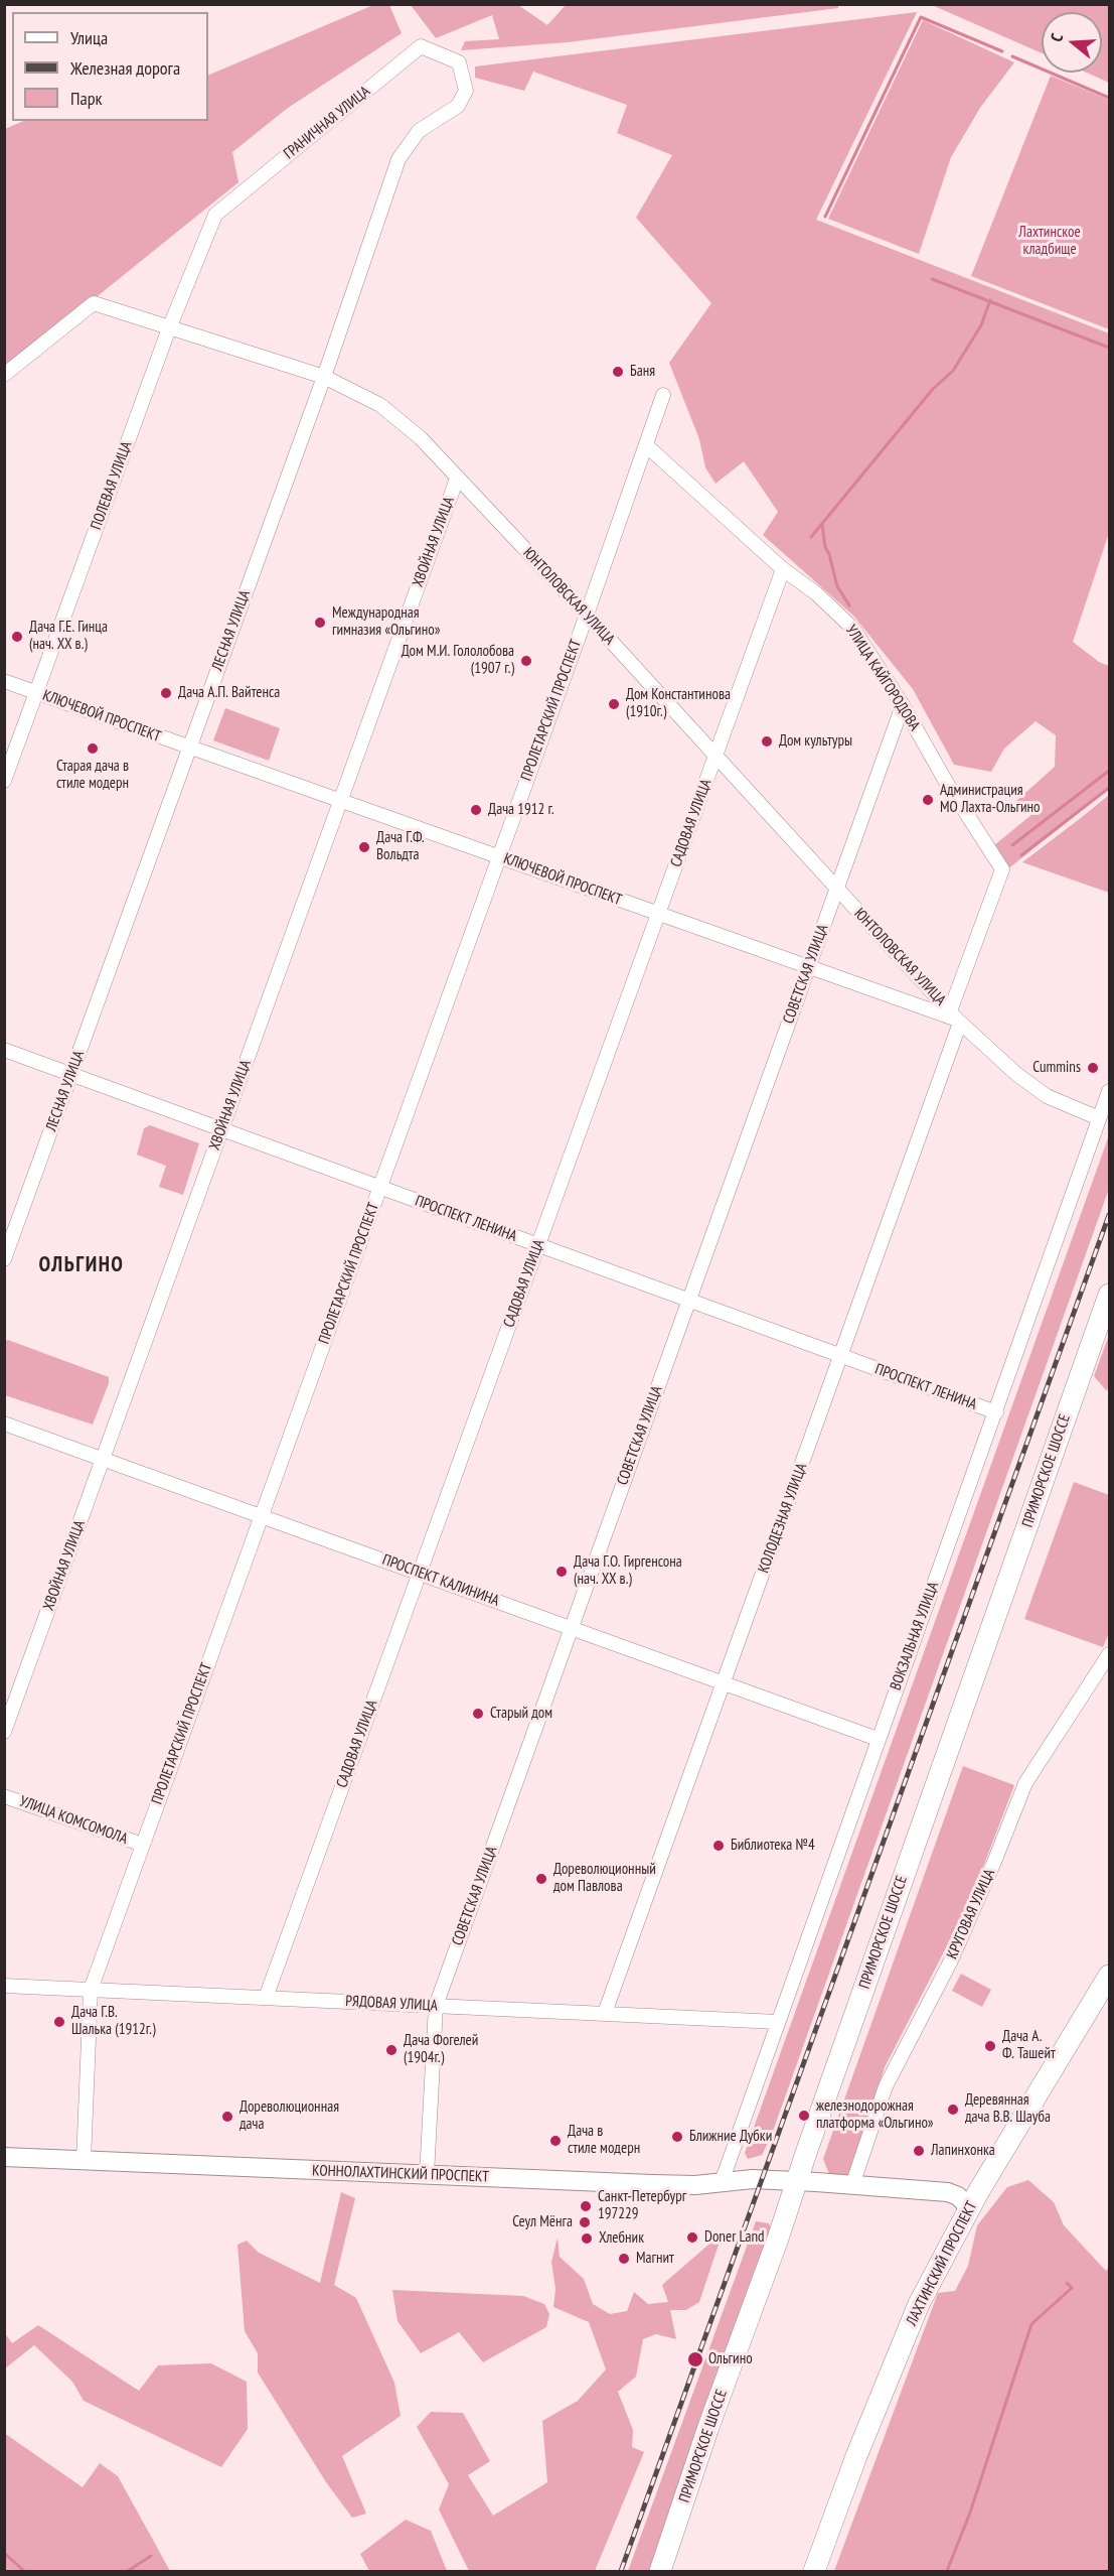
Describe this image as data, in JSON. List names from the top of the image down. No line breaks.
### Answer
{"streets":{"main road":["ПРИМОРСКОЕ ШОССЕ","КОННОЛАХТИНСКИЙ ПРОСПЕКТ","ЛАХТИНСКИЙ ПРОСПЕКТ"],"street":["ГРАНИЧНАЯ УЛИЦА","ПОЛЕВАЯ УЛИЦА","ХВОЙНАЯ УЛИЦА","ЮНТОЛОВСКАЯ УЛИЦА","ЛЕСНАЯ УЛИЦА","УЛИЦА КАЙГОРОДОВА","ПРОЛЕТАРСКИЙ ПРОСПЕКТ","КЛЮЧЕВОЙ ПРОСПЕКТ","САДОВАЯ УЛИЦА","СОВЕТСКАЯ УЛИЦА","ПРОСПЕКТ ЛЕНИНА","КОЛОДЕЗНАЯ УЛИЦА","ПРОСПЕКТ КАЛИНИНА","ВОКЗАЛЬНАЯ УЛИЦА","УЛИЦА КОМСОМОЛА","КРУГОВАЯ УЛИЦА","РЯДОВАЯ УЛИЦА"]},"crossings":[["ГРАНИЧНАЯ УЛИЦА","ПОЛЕВАЯ УЛИЦА"],["ГРАНИЧНАЯ УЛИЦА","ЛЕСНАЯ УЛИЦА"],["ПОЛЕВАЯ УЛИЦА","ЮНТОЛОВСКАЯ УЛИЦА"],["ПОЛЕВАЯ УЛИЦА","КЛЮЧЕВОЙ ПРОСПЕКТ"],["ХВОЙНАЯ УЛИЦА","ЮНТОЛОВСКАЯ УЛИЦА"],["ХВОЙНАЯ УЛИЦА","КЛЮЧЕВОЙ ПРОСПЕКТ"],["ХВОЙНАЯ УЛИЦА","ПРОСПЕКТ ЛЕНИНА"],["ХВОЙНАЯ УЛИЦА","ПРОСПЕКТ КАЛИНИНА"],["ЮНТОЛОВСКАЯ УЛИЦА","ЛЕСНАЯ УЛИЦА"],["ЮНТОЛОВСКАЯ УЛИЦА","ПРОЛЕТАРСКИЙ ПРОСПЕКТ"],["ЮНТОЛОВСКАЯ УЛИЦА","КЛЮЧЕВОЙ ПРОСПЕКТ"],["ЮНТОЛОВСКАЯ УЛИЦА","САДОВАЯ УЛИЦА"],["ЮНТОЛОВСКАЯ УЛИЦА","СОВЕТСКАЯ УЛИЦА"],["ЮНТОЛОВСКАЯ УЛИЦА","КОЛОДЕЗНАЯ УЛИЦА"],["ЛЕСНАЯ УЛИЦА","КЛЮЧЕВОЙ ПРОСПЕКТ"],["ЛЕСНАЯ УЛИЦА","ПРОСПЕКТ ЛЕНИНА"],["УЛИЦА КАЙГОРОДОВА","ПРОЛЕТАРСКИЙ ПРОСПЕКТ"],["УЛИЦА КАЙГОРОДОВА","САДОВАЯ УЛИЦА"],["УЛИЦА КАЙГОРОДОВА","СОВЕТСКАЯ УЛИЦА"],["УЛИЦА КАЙГОРОДОВА","КОЛОДЕЗНАЯ УЛИЦА"],["ПРОЛЕТАРСКИЙ ПРОСПЕКТ","КЛЮЧЕВОЙ ПРОСПЕКТ"],["ПРОЛЕТАРСКИЙ ПРОСПЕКТ","ПРОСПЕКТ ЛЕНИНА"],["ПРОЛЕТАРСКИЙ ПРОСПЕКТ","ПРОСПЕКТ КАЛИНИНА"],["ПРОЛЕТАРСКИЙ ПРОСПЕКТ","УЛИЦА КОМСОМОЛА"],["ПРОЛЕТАРСКИЙ ПРОСПЕКТ","РЯДОВАЯ УЛИЦА"],["ПРОЛЕТАРСКИЙ ПРОСПЕКТ","КОННОЛАХТИНСКИЙ ПРОСПЕКТ"],["КЛЮЧЕВОЙ ПРОСПЕКТ","САДОВАЯ УЛИЦА"],["КЛЮЧЕВОЙ ПРОСПЕКТ","СОВЕТСКАЯ УЛИЦА"],["КЛЮЧЕВОЙ ПРОСПЕКТ","КОЛОДЕЗНАЯ УЛИЦА"],["КЛЮЧЕВОЙ ПРОСПЕКТ","ВОКЗАЛЬНАЯ УЛИЦА"],["САДОВАЯ УЛИЦА","ПРОСПЕКТ ЛЕНИНА"],["САДОВАЯ УЛИЦА","ПРОСПЕКТ КАЛИНИНА"],["САДОВАЯ УЛИЦА","РЯДОВАЯ УЛИЦА"],["СОВЕТСКАЯ УЛИЦА","ПРОСПЕКТ ЛЕНИНА"],["СОВЕТСКАЯ УЛИЦА","ПРОСПЕКТ КАЛИНИНА"],["СОВЕТСКАЯ УЛИЦА","РЯДОВАЯ УЛИЦА"],["СОВЕТСКАЯ УЛИЦА","КОННОЛАХТИНСКИЙ ПРОСПЕКТ"],["ПРОСПЕКТ ЛЕНИНА","КОЛОДЕЗНАЯ УЛИЦА"],["ПРОСПЕКТ ЛЕНИНА","ВОКЗАЛЬНАЯ УЛИЦА"],["ПРИМОРСКОЕ ШОССЕ","КОННОЛАХТИНСКИЙ ПРОСПЕКТ"],["КОЛОДЕЗНАЯ УЛИЦА","ПРОСПЕКТ КАЛИНИНА"],["КОЛОДЕЗНАЯ УЛИЦА","РЯДОВАЯ УЛИЦА"],["ПРОСПЕКТ КАЛИНИНА","ВОКЗАЛЬНАЯ УЛИЦА"],["ВОКЗАЛЬНАЯ УЛИЦА","РЯДОВАЯ УЛИЦА"],["ВОКЗАЛЬНАЯ УЛИЦА","КОННОЛАХТИНСКИЙ ПРОСПЕКТ"],["КРУГОВАЯ УЛИЦА","КОННОЛАХТИНСКИЙ ПРОСПЕКТ"],["КОННОЛАХТИНСКИЙ ПРОСПЕКТ","ЛАХТИНСКИЙ ПРОСПЕКТ"]],"districts":["ОЛЬГИНО"],"parks":["Лахтинское кладбище"],"places":["Баня","Международная гимназия «Ольгино»","Дача Г.Е. Гинца (нач. XX в.)","Дом М.И. Гололобова (1907 г.)","Дача А.П. Вайтенса","Дом Константинова (1910г.)","Дом культуры","Старая дача в стиле модерн","Администрация МО Лахта-Ольгино","Дача 1912 г.","Дача Г.Ф. Вольдта","Cummins","Дача Г.О. Гиргенсона (нач. XX в.)","Старый дом","Библиотека №4","Дореволюционный дом Павлова","Дача Г.В. Шалька (1912г.)","Дача А. Ф. Ташейт","Дача Фогелей (1904г.)","Деревянная дача В.В. Шауба","железнодорожная платформа «Ольгино»","Дореволюционная дача","Ближние Дубки","Дача в стиле модерн","Лапинхонка","Санкт-Петербург 197229","Сеул Мёнга","Doner Land","Хлебник","Магнит","Ольгино"],"legend":["Улица","Железная дорога","Парк"],"north":"left"}
